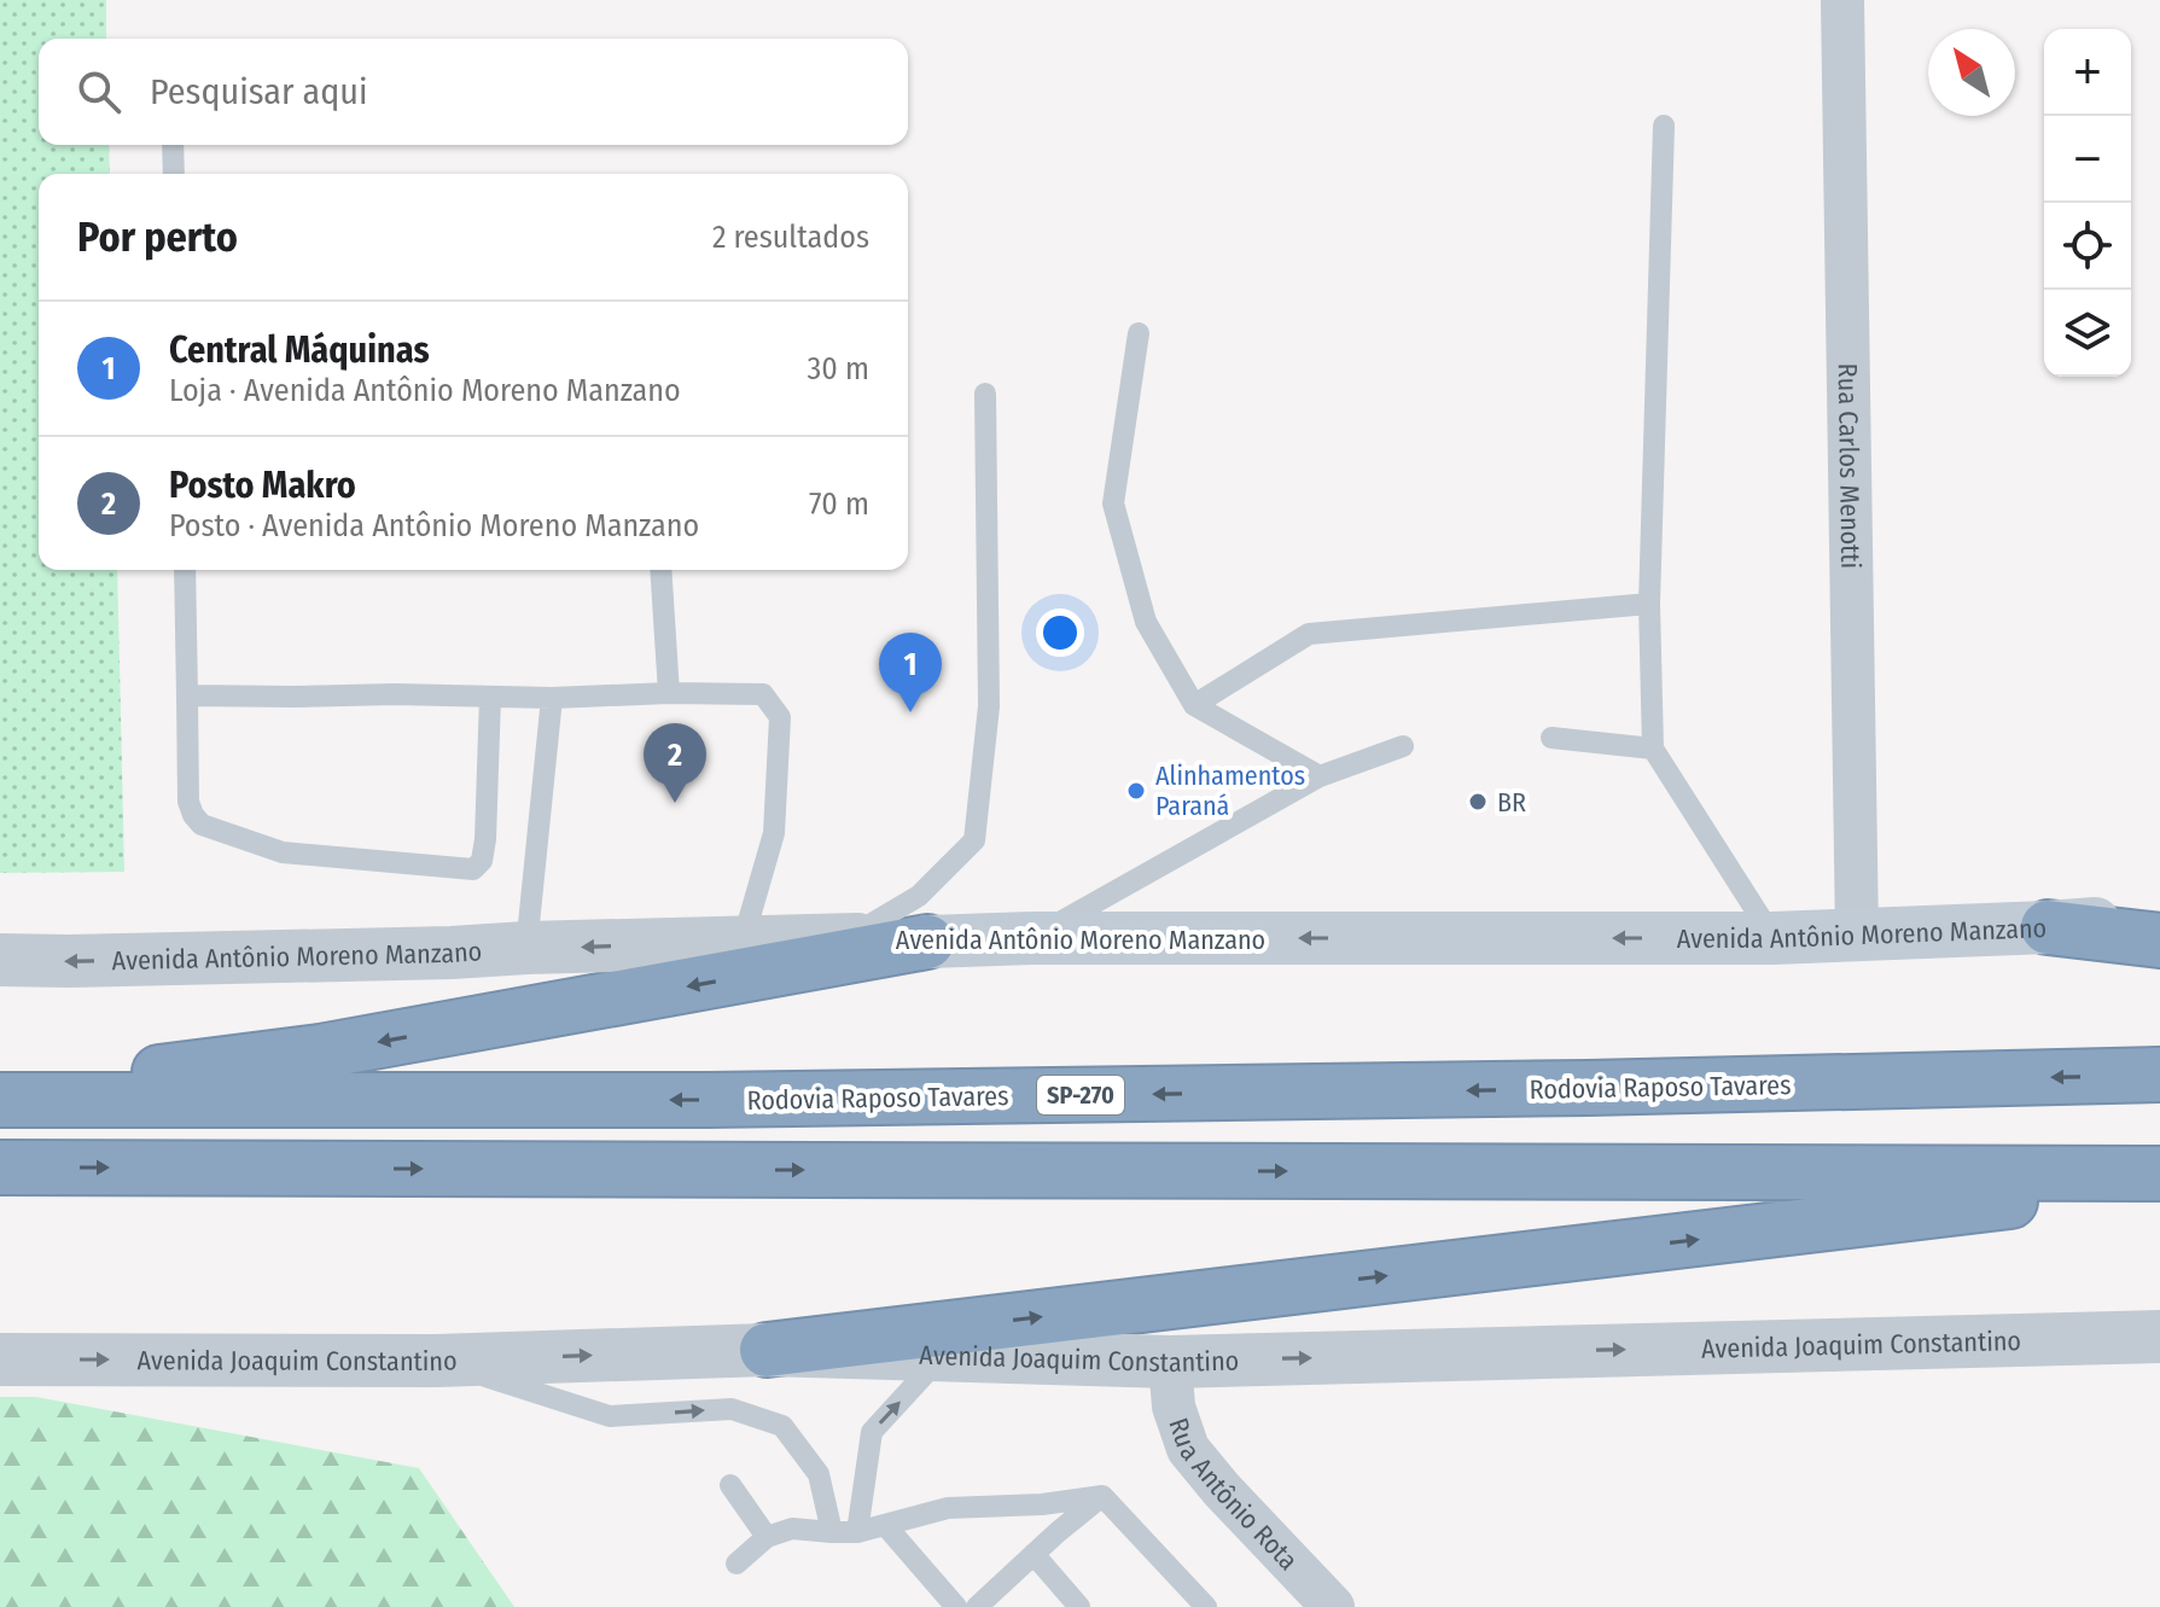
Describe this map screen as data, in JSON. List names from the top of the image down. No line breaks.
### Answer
{"streets":{"highway":["Rodovia Raposo Tavares","SP-270"],"main road":["Avenida Antônio Moreno Manzano"],"street":["Rua Carlos Menotti","Avenida Joaquim Constantino","Rua Antônio Rota"]},"crossings":[["Rua Carlos Menotti","Avenida Antônio Moreno Manzano"],["Avenida Joaquim Constantino","Rua Antônio Rota"]],"one_way":["Avenida Antônio Moreno Manzano","Avenida Joaquim Constantino"],"places":["Alinhamentos Paraná","BR"],"north":"top left","page":{"map_buttons":["+","−"],"search":"Pesquisar aqui","heading":["Por perto","2 resultados"],"list":[{"mark":"1","name":"Central Máquinas","note":"Loja · Avenida Antônio Moreno Manzano","value":"30 m"},{"mark":"2","name":"Posto Makro","note":"Posto · Avenida Antônio Moreno Manzano","value":"70 m"}],"pins":["1","2"]}}
